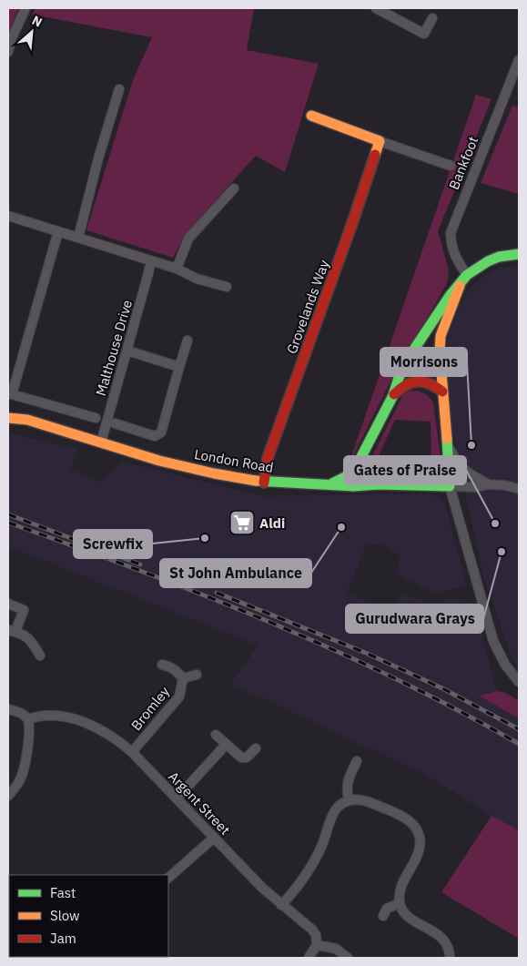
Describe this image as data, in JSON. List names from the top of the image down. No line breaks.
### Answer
{"streets":{"street":["Bankfoot","Grovelands Way","Malthouse Drive","London Road","Bromley","Argent Street"]},"crossings":[["Grovelands Way","London Road"],["Malthouse Drive","London Road"],["Bromley","Argent Street"]],"places":{"other":["Morrisons","Gates of Praise","St John Ambulance","Screwfix","Gurudwara Grays"],"supermarket":["Aldi"]},"legend":["Fast","Slow","Jam"],"north":"top right"}
